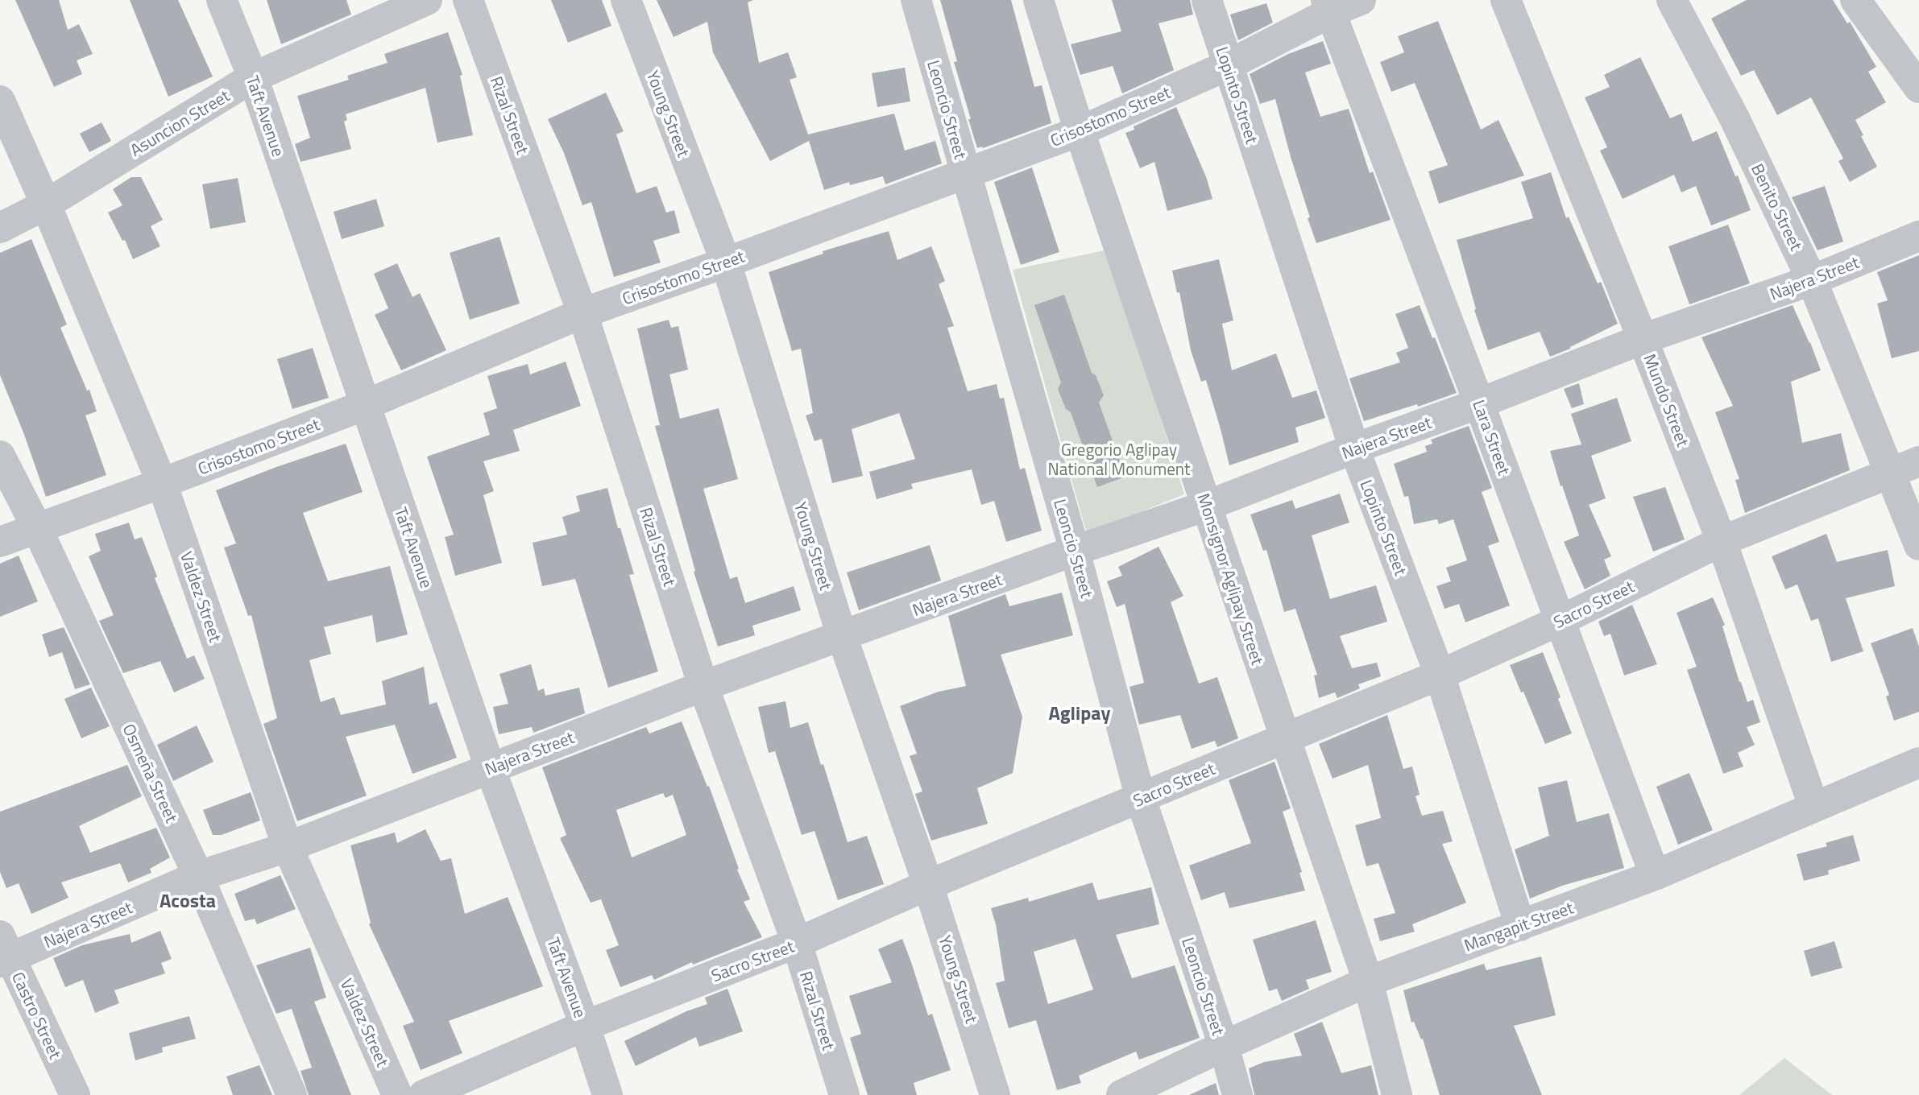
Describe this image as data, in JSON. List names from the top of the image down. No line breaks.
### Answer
{"streets":{"street":["Lopinto Street","Leoncio Street","Young Street","Rizal Street","Taft Avenue","Crisostomo Street","Asuncion Street","Benito Street","Najera Street","Mundo Street","Lara Street","Monsignor Aglipay Street","Valdez Street","Sacro Street","Osmeña Street","Mangapit Street","Castro Street"]},"crossings":[["Lopinto Street","Crisostomo Street"],["Lopinto Street","Najera Street"],["Lopinto Street","Sacro Street"],["Lopinto Street","Mangapit Street"],["Leoncio Street","Crisostomo Street"],["Leoncio Street","Najera Street"],["Leoncio Street","Sacro Street"],["Leoncio Street","Mangapit Street"],["Young Street","Crisostomo Street"],["Young Street","Najera Street"],["Young Street","Sacro Street"],["Rizal Street","Crisostomo Street"],["Rizal Street","Najera Street"],["Rizal Street","Sacro Street"],["Taft Avenue","Crisostomo Street"],["Taft Avenue","Asuncion Street"],["Taft Avenue","Najera Street"],["Taft Avenue","Sacro Street"],["Crisostomo Street","Lara Street"],["Crisostomo Street","Monsignor Aglipay Street"],["Crisostomo Street","Valdez Street"],["Crisostomo Street","Osmeña Street"],["Asuncion Street","Valdez Street"],["Benito Street","Najera Street"],["Benito Street","Sacro Street"],["Najera Street","Mundo Street"],["Najera Street","Lara Street"],["Najera Street","Monsignor Aglipay Street"],["Najera Street","Valdez Street"],["Najera Street","Osmeña Street"],["Najera Street","Castro Street"],["Mundo Street","Sacro Street"],["Mundo Street","Mangapit Street"],["Lara Street","Sacro Street"],["Lara Street","Mangapit Street"],["Monsignor Aglipay Street","Sacro Street"],["Monsignor Aglipay Street","Mangapit Street"]],"districts":["Aglipay","Acosta"],"parks":["Gregorio Aglipay National Monument"]}
